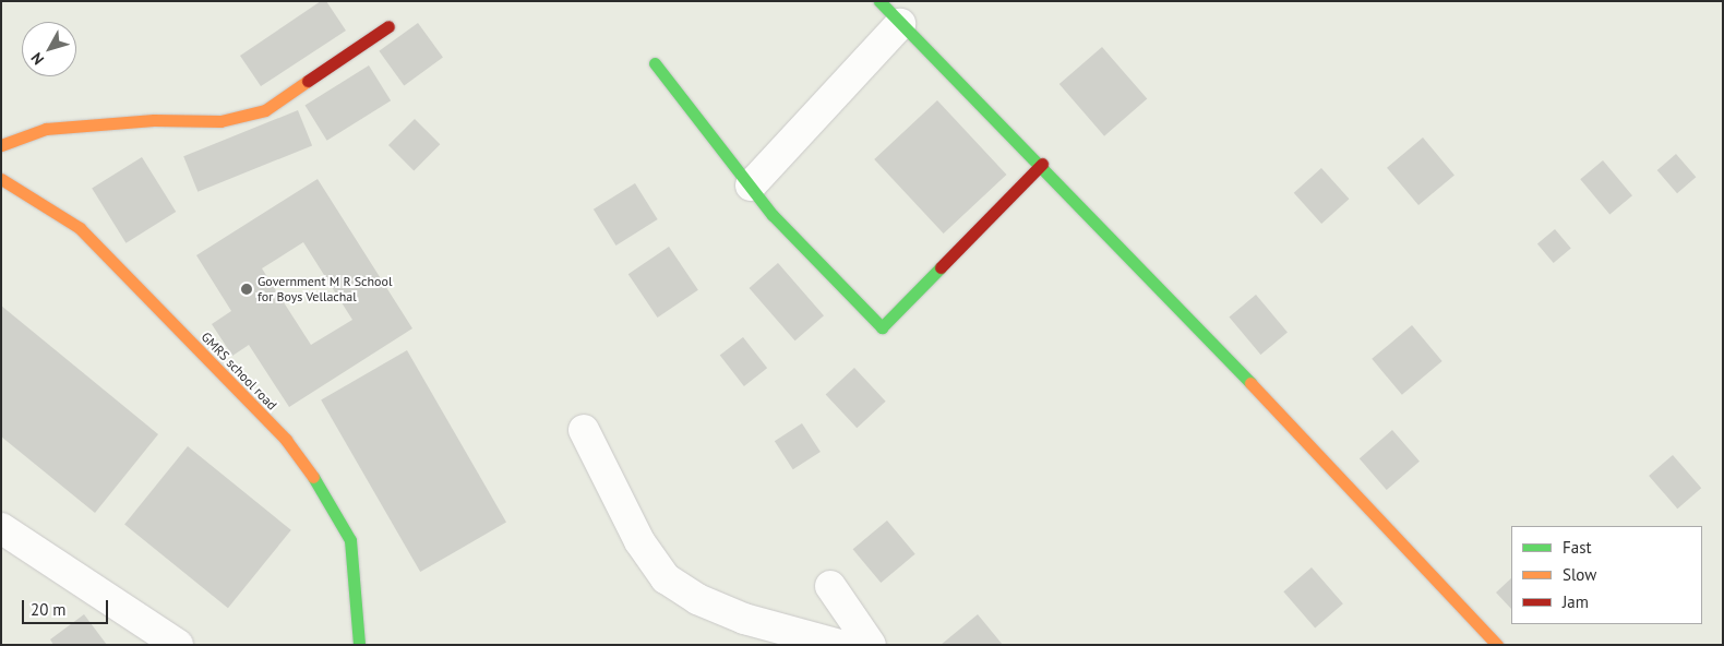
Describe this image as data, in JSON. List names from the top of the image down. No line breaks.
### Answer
{"streets":{"street":["GMRS school road"]},"places":["Government M R School for Boys Vellachal"],"legend":["Fast","Slow","Jam"],"scale_bar":"20 m","north":"bottom left"}
